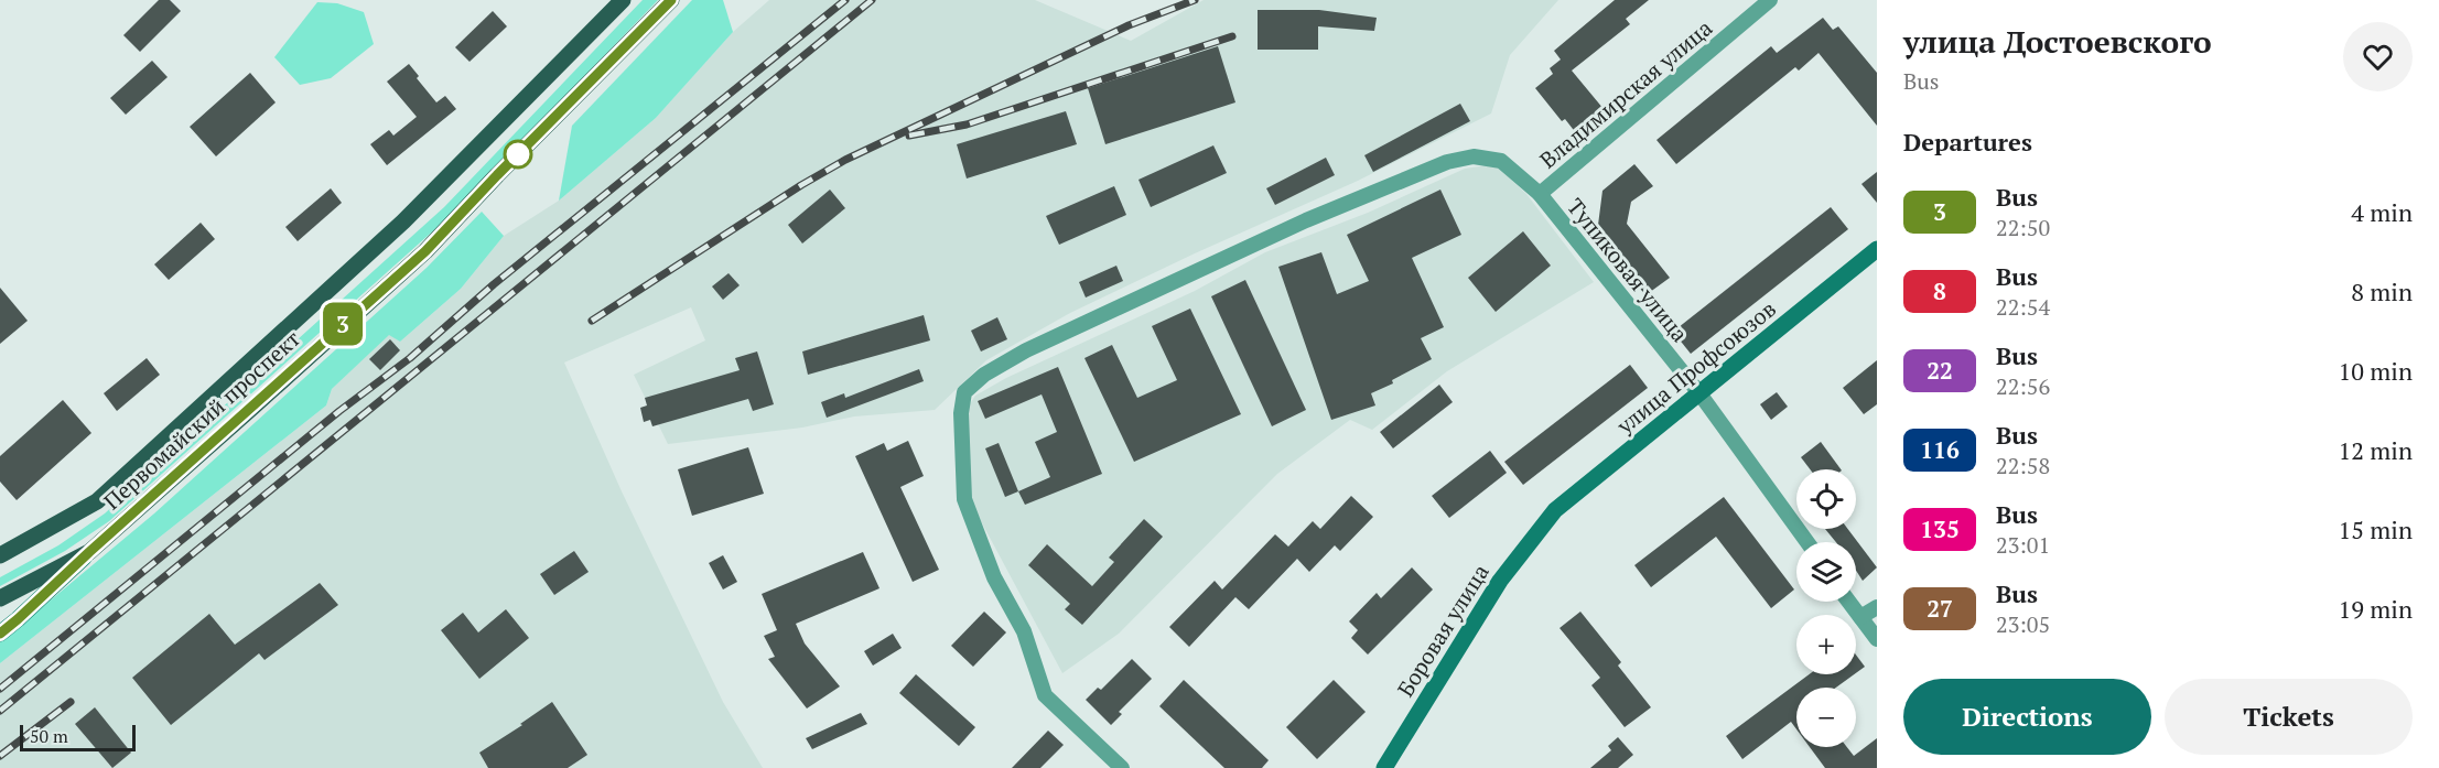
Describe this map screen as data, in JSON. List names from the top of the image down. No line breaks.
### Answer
{"streets":{"main road":["улица Профсоюзов","Первомайский проспект","Боровая улица"],"street":["Владимирская улица","Тупиковая улица"]},"crossings":[["Владимирская улица","Тупиковая улица"],["Тупиковая улица","улица Профсоюзов"],["улица Профсоюзов","Боровая улица"]],"lines":["bus line 3"],"scale_bar":"50 m","page":{"on_map":"3","heading":[["улица Достоевского","Bus"],"Departures"],"list":[{"mark":"3","name":"Bus","note":"22:50","value":"4 min"},{"mark":"8","name":"Bus","note":"22:54","value":"8 min"},{"mark":"22","name":"Bus","note":"22:56","value":"10 min"},{"mark":"116","name":"Bus","note":"22:58","value":"12 min"},{"mark":"135","name":"Bus","note":"23:01","value":"15 min"},{"mark":"27","name":"Bus","note":"23:05","value":"19 min"}],"map_buttons":["+","−"],"buttons":["Directions","Tickets"],"scale":"50 m"}}
